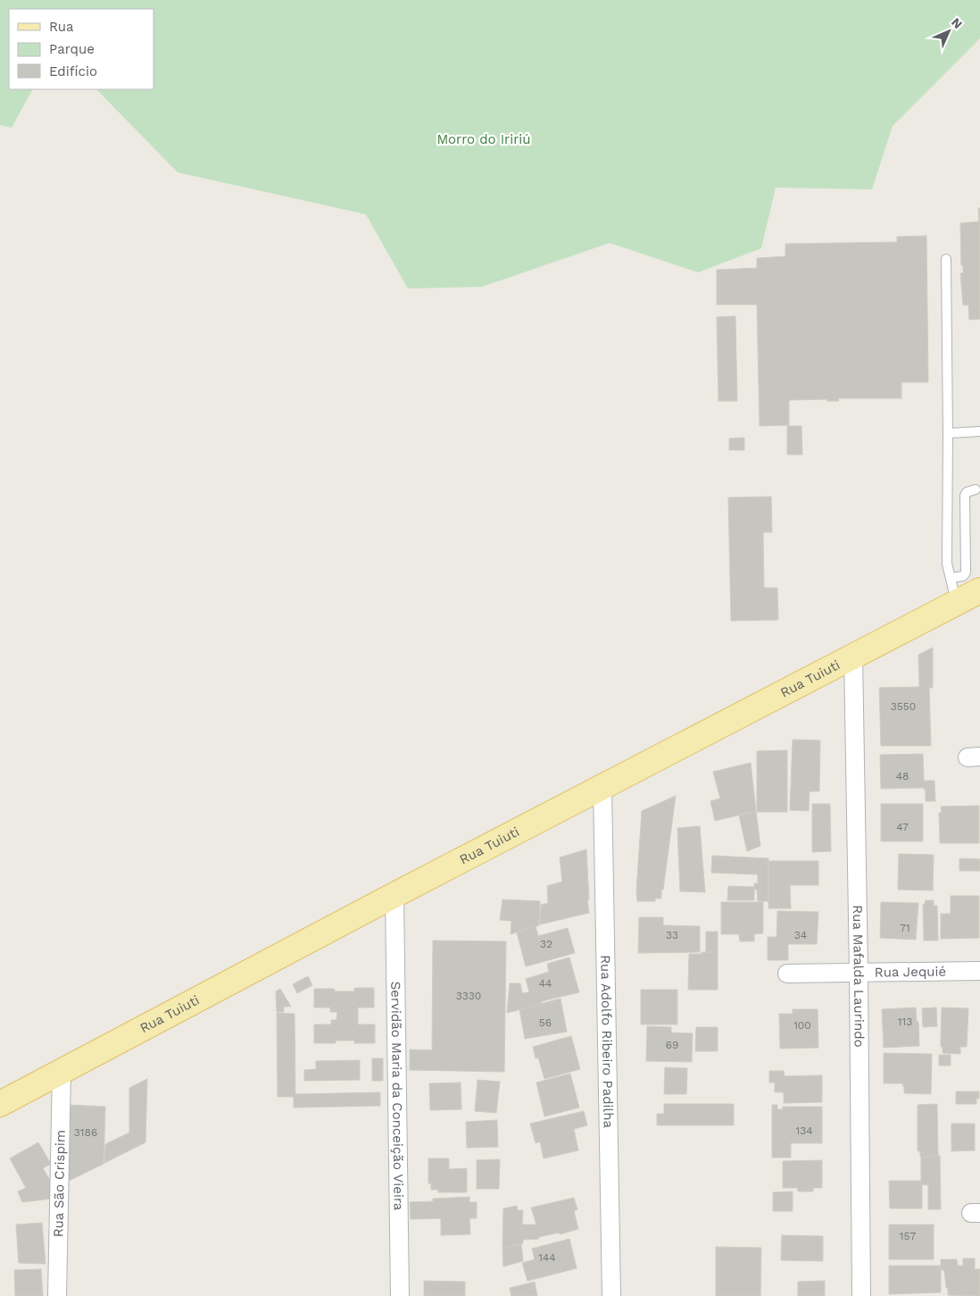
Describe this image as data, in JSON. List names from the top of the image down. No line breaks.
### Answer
{"streets":{"main road":["Rua Tuiuti"],"street":["Rua Jequié","Rua Mafalda Laurindo","Rua Adolfo Ribeiro Padilha","Servidão Maria da Conceição Vieira","Rua São Crispim"]},"crossings":[["Rua Tuiuti","Rua Mafalda Laurindo"],["Rua Tuiuti","Rua Adolfo Ribeiro Padilha"],["Rua Tuiuti","Servidão Maria da Conceição Vieira"],["Rua Tuiuti","Rua São Crispim"],["Rua Jequié","Rua Mafalda Laurindo"]],"parks":["Morro do Iririú"],"house_numbers":["3550","48","47","71","33","34","32","44","3330","113","56","100","69","134","3186","157","144"],"legend":["Rua","Parque","Edifício"],"north":"top right"}
